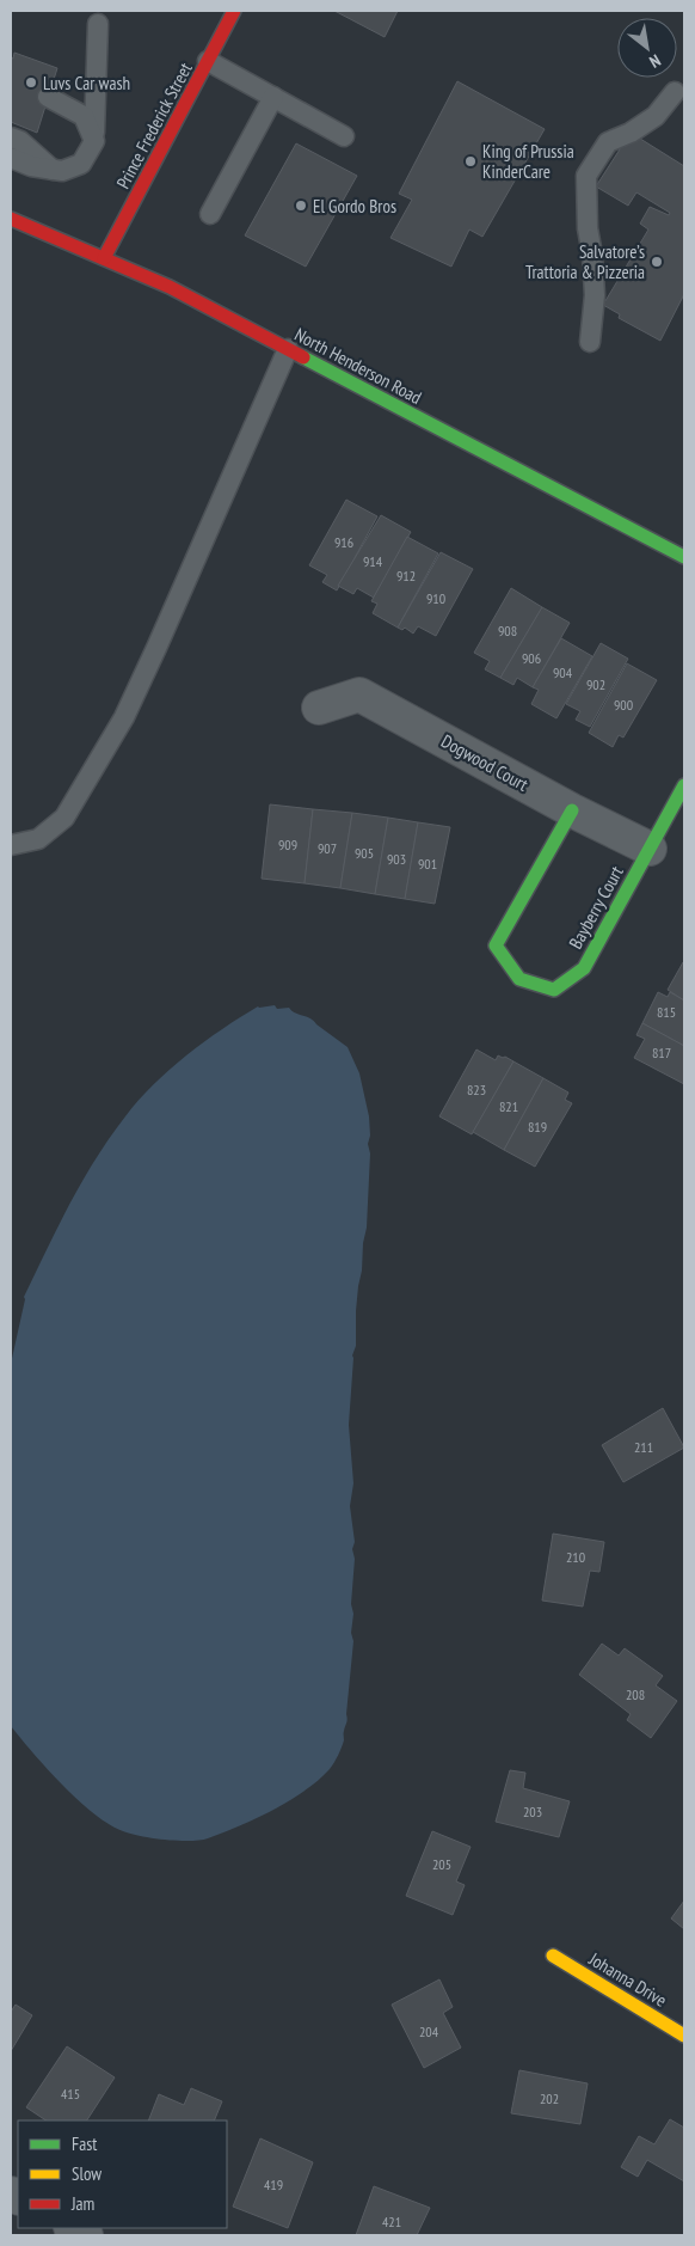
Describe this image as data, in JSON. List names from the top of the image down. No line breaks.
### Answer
{"streets":{"street":["Prince Frederick Street","North Henderson Road","Dogwood Court","Bayberry Court","Johanna Drive"]},"crossings":[["Prince Frederick Street","North Henderson Road"],["Dogwood Court","Bayberry Court"]],"places":["Luvs Car wash","King of Prussia KinderCare","El Gordo Bros","Salvatore’s Trattoria & Pizzeria"],"house_numbers":["916","914","912","910","908","906","904","902","900","909","907","905","903","901","815","817","823","821","819","211","210","208","203","205","204","415","202","419","421"],"legend":["Fast","Slow","Jam"],"north":"bottom right"}
